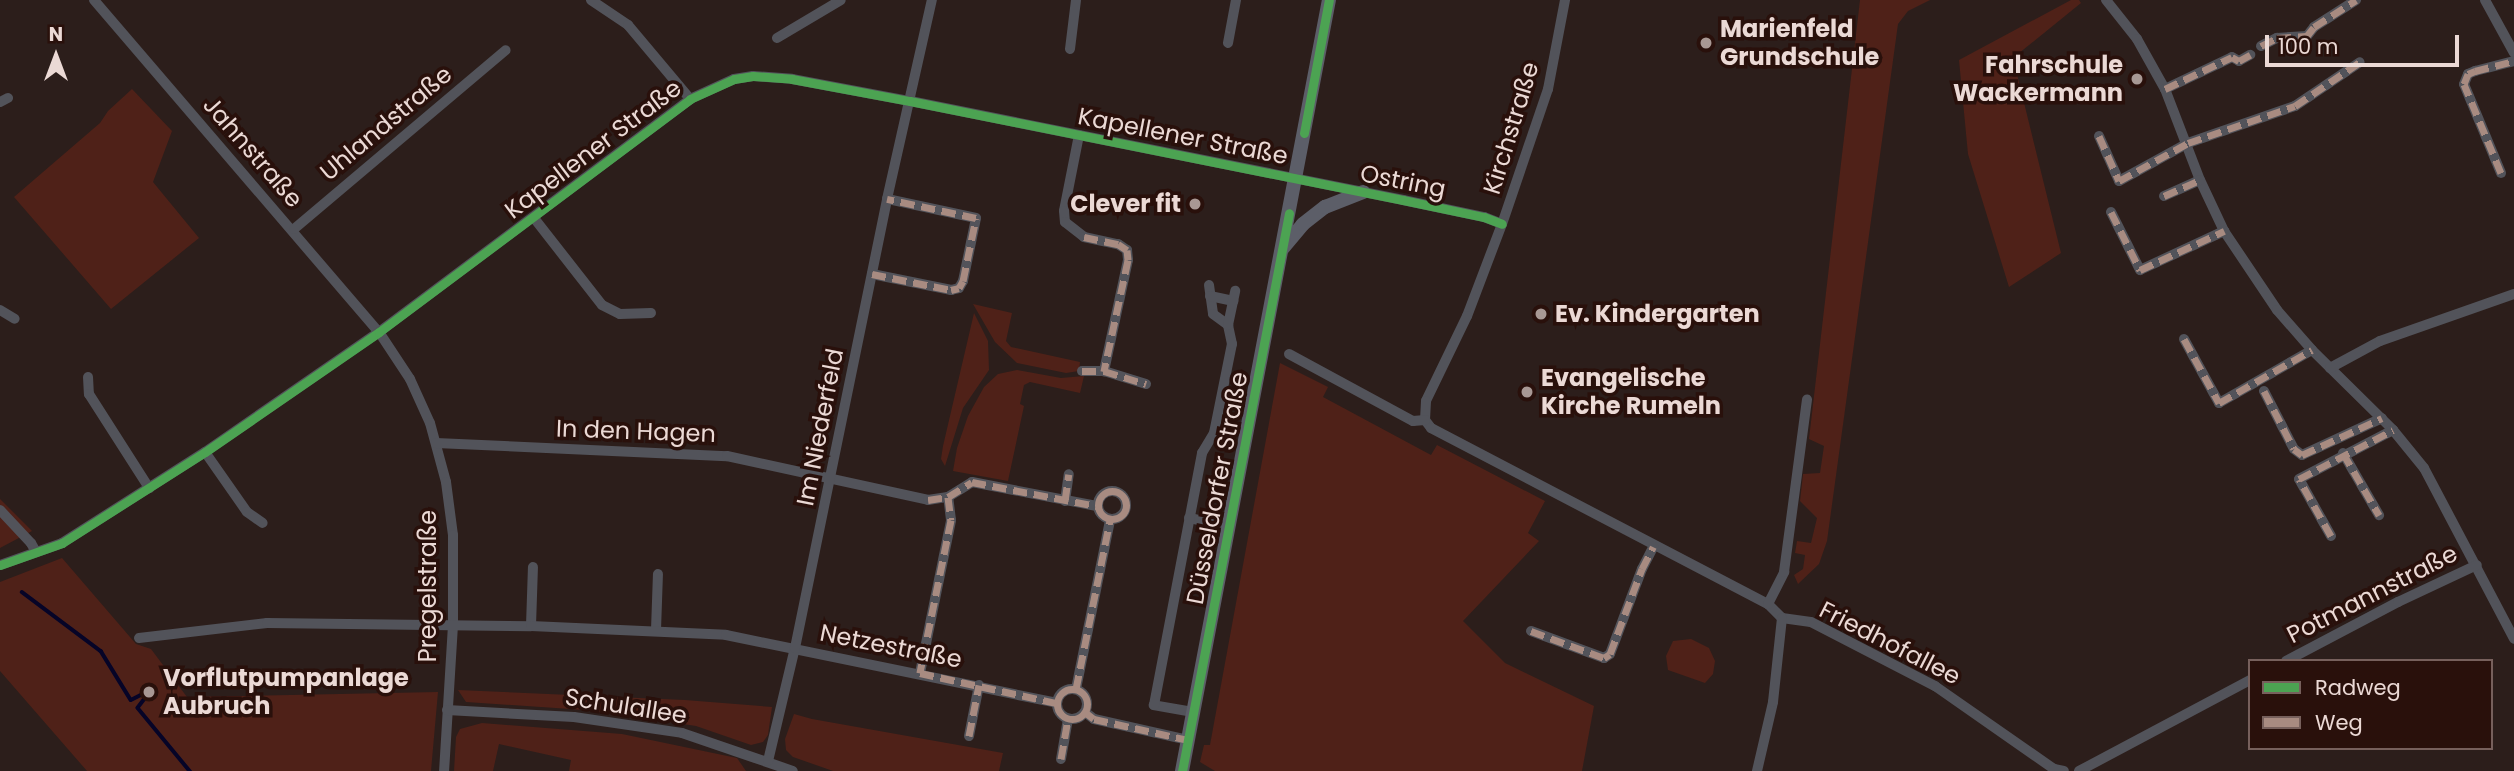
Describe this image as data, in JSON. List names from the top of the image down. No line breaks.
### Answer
{"streets":{"main road":["Düsseldorfer Straße"],"street":["Uhlandstraße","Kirchstraße","Kapellener Straße","Jahnstraße","Ostring","Im Niederfeld","In den Hagen","Pregelstraße","Potmannstraße","Friedhofallee","Netzestraße","Schulallee"]},"crossings":[["Uhlandstraße","Jahnstraße"],["Kirchstraße","Ostring"],["Kirchstraße","Friedhofallee"],["Kapellener Straße","Jahnstraße"],["Kapellener Straße","Ostring"],["Kapellener Straße","Im Niederfeld"],["Kapellener Straße","Düsseldorfer Straße"],["Kapellener Straße","Pregelstraße"],["Jahnstraße","Pregelstraße"],["Ostring","Düsseldorfer Straße"],["Im Niederfeld","In den Hagen"],["Im Niederfeld","Netzestraße"],["Im Niederfeld","Schulallee"],["In den Hagen","Pregelstraße"],["Pregelstraße","Netzestraße"],["Pregelstraße","Schulallee"]],"places":["Marienfeld Grundschule","Fahrschule Wackermann","Clever fit","Ev. Kindergarten","Evangelische Kirche Rumeln","Vorflutpumpanlage Aubruch"],"legend":["Radweg","Weg"],"scale_bar":"100 m","north":"top"}
